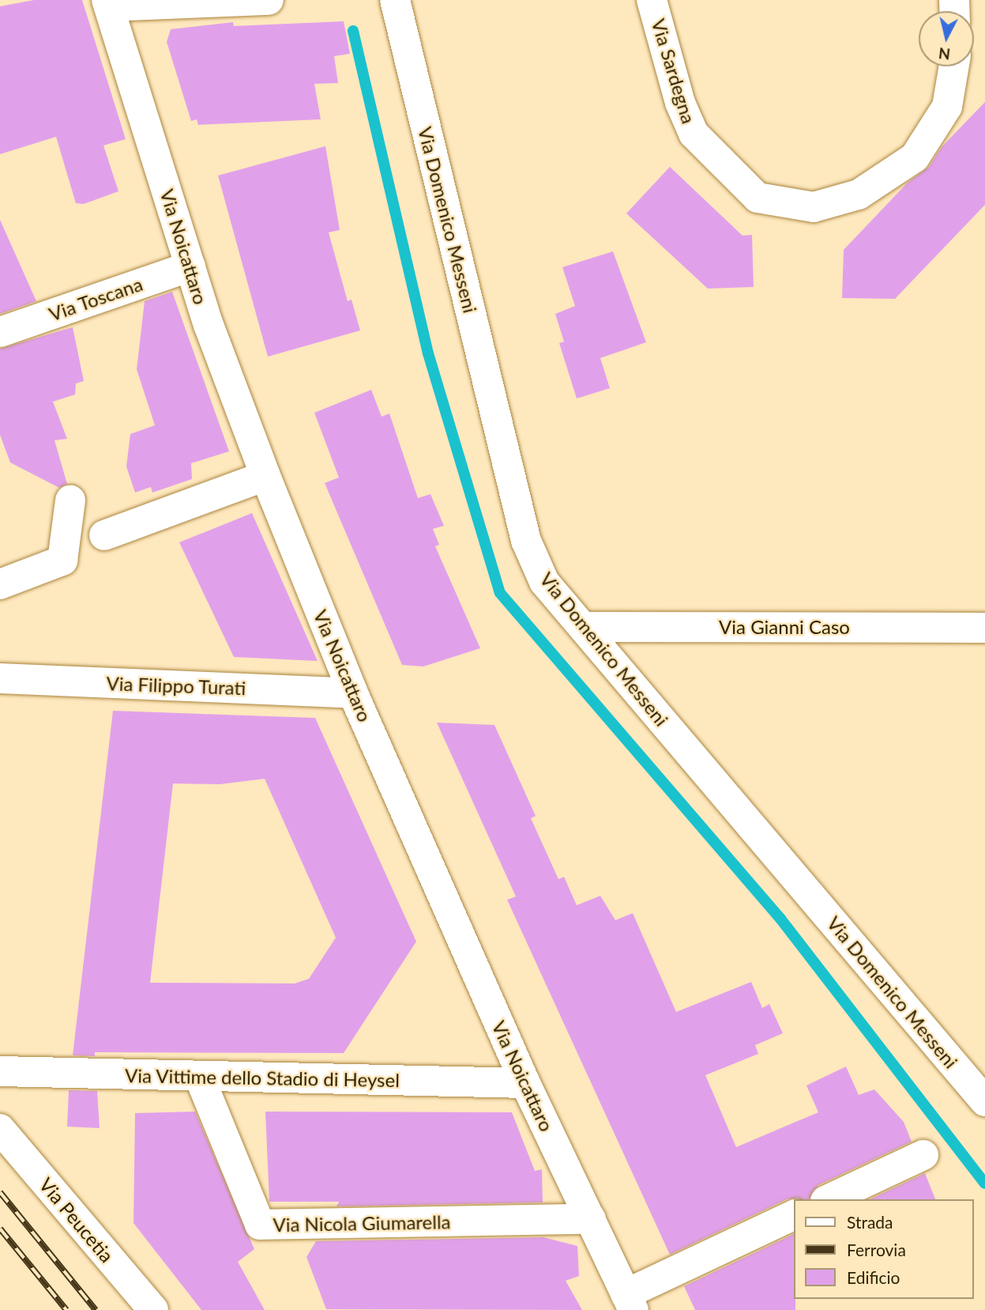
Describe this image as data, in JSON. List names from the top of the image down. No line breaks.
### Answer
{"streets":{"street":["Via Sardegna","Via Domenico Messeni","Via Noicattaro","Via Toscana","Via Gianni Caso","Via Filippo Turati","Via Vittime dello Stadio di Heysel","Via Peucetia","Via Nicola Giumarella"]},"crossings":[["Via Domenico Messeni","Via Gianni Caso"],["Via Noicattaro","Via Toscana"],["Via Noicattaro","Via Filippo Turati"],["Via Noicattaro","Via Vittime dello Stadio di Heysel"],["Via Noicattaro","Via Nicola Giumarella"],["Via Vittime dello Stadio di Heysel","Via Nicola Giumarella"]],"legend":["Strada","Ferrovia","Edificio"],"north":"bottom"}
